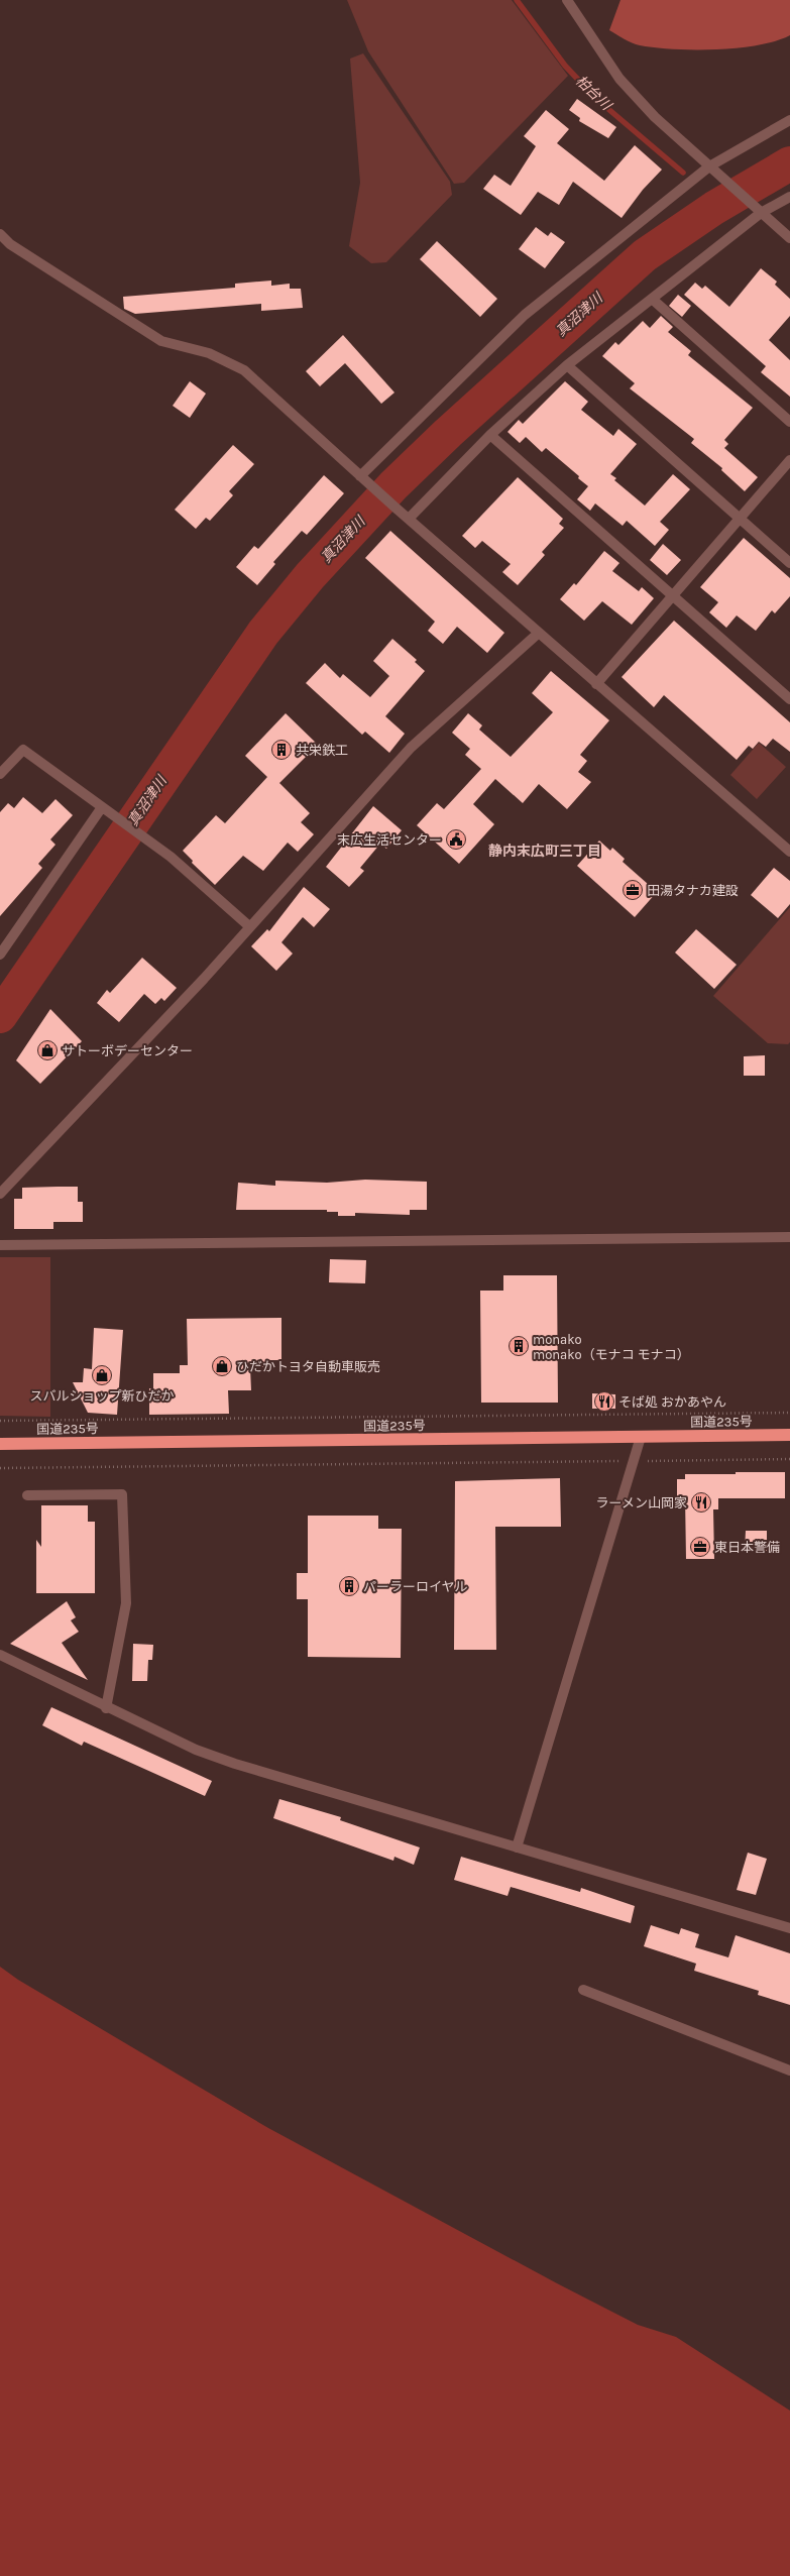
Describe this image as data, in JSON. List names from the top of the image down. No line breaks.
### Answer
{"streets":{"highway":["国道235号"]},"districts":["静内末広町三丁目"],"water":["柏台川","真沼津川"],"places":{"building":["共栄鉄工","monako monako（モナコ モナコ）","パーラーロイヤル"],"public building":["末広生活センター"],"office":["田湯タナカ建設","東日本警備"],"shop":["サトーボデーセンター","ひだかトヨタ自動車販売","スバルショップ新ひだか"],"restaurant":["そば処 おかあやん","ラーメン山岡家"]}}
